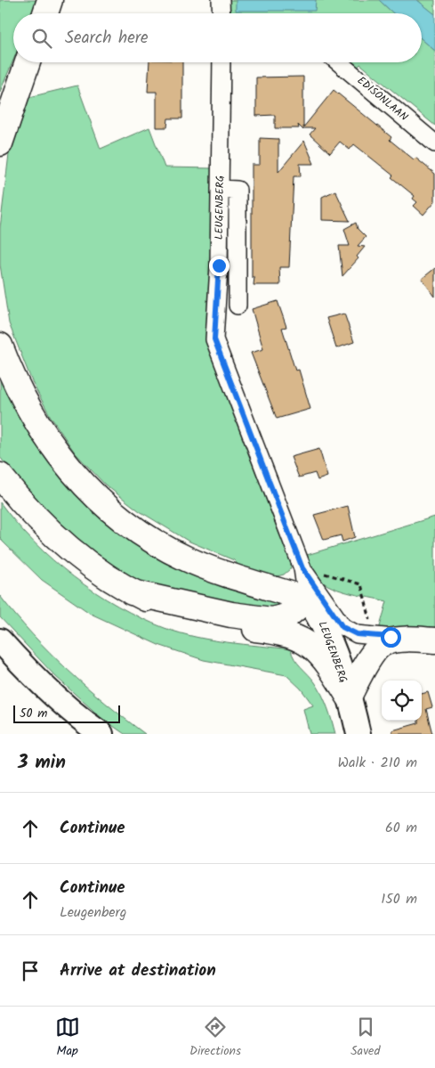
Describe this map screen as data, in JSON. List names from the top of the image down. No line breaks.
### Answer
{"streets":{"main road":["LEUGENBERG"],"street":["EDISONLAAN"]},"scale_bar":"50 m","page":{"search":"Search here","scale":"50 m","heading":["3 min","Walk · 210 m"],"list":[["Continue","60 m"],["Continue","Leugenberg","150 m"],"Arrive at destination"],"nav":["Map","Directions","Saved"]}}
